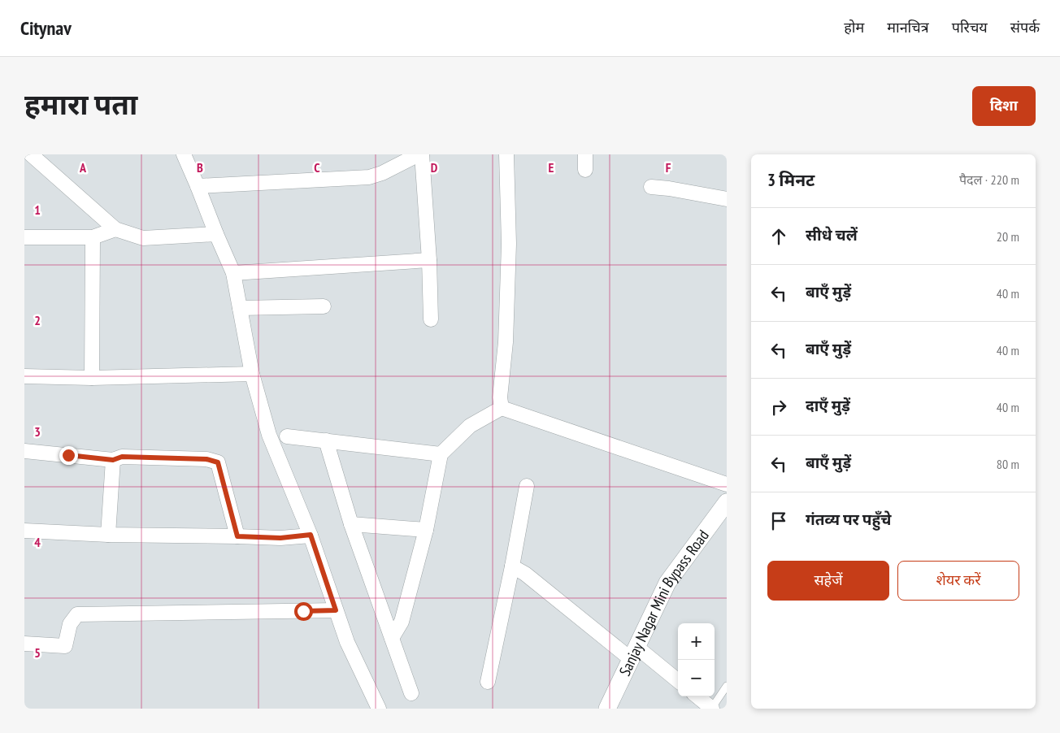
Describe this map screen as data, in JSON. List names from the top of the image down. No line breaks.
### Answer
{"streets":{"street":["Sanjay Nagar Mini Bypass Road"]},"page":{"header":"Citynav","nav":["होम","मानचित्र","परिचय","संपर्क"],"title":"हमारा पता","buttons":["दिशा",["सहेजें","शेयर करें"]],"heading":["3 मिनट","पैदल · 220 m"],"list":[["सीधे चलें","20 m"],["बाएँ मुड़ें","40 m"],["बाएँ मुड़ें","40 m"],["दाएँ मुड़ें","40 m"],["बाएँ मुड़ें","80 m"],"गंतव्य पर पहुँचे"],"map_buttons":["+","−"]},"grid":{"columns":["A","B","C","D","E","F"],"rows":["1","2","3","4","5"]}}
